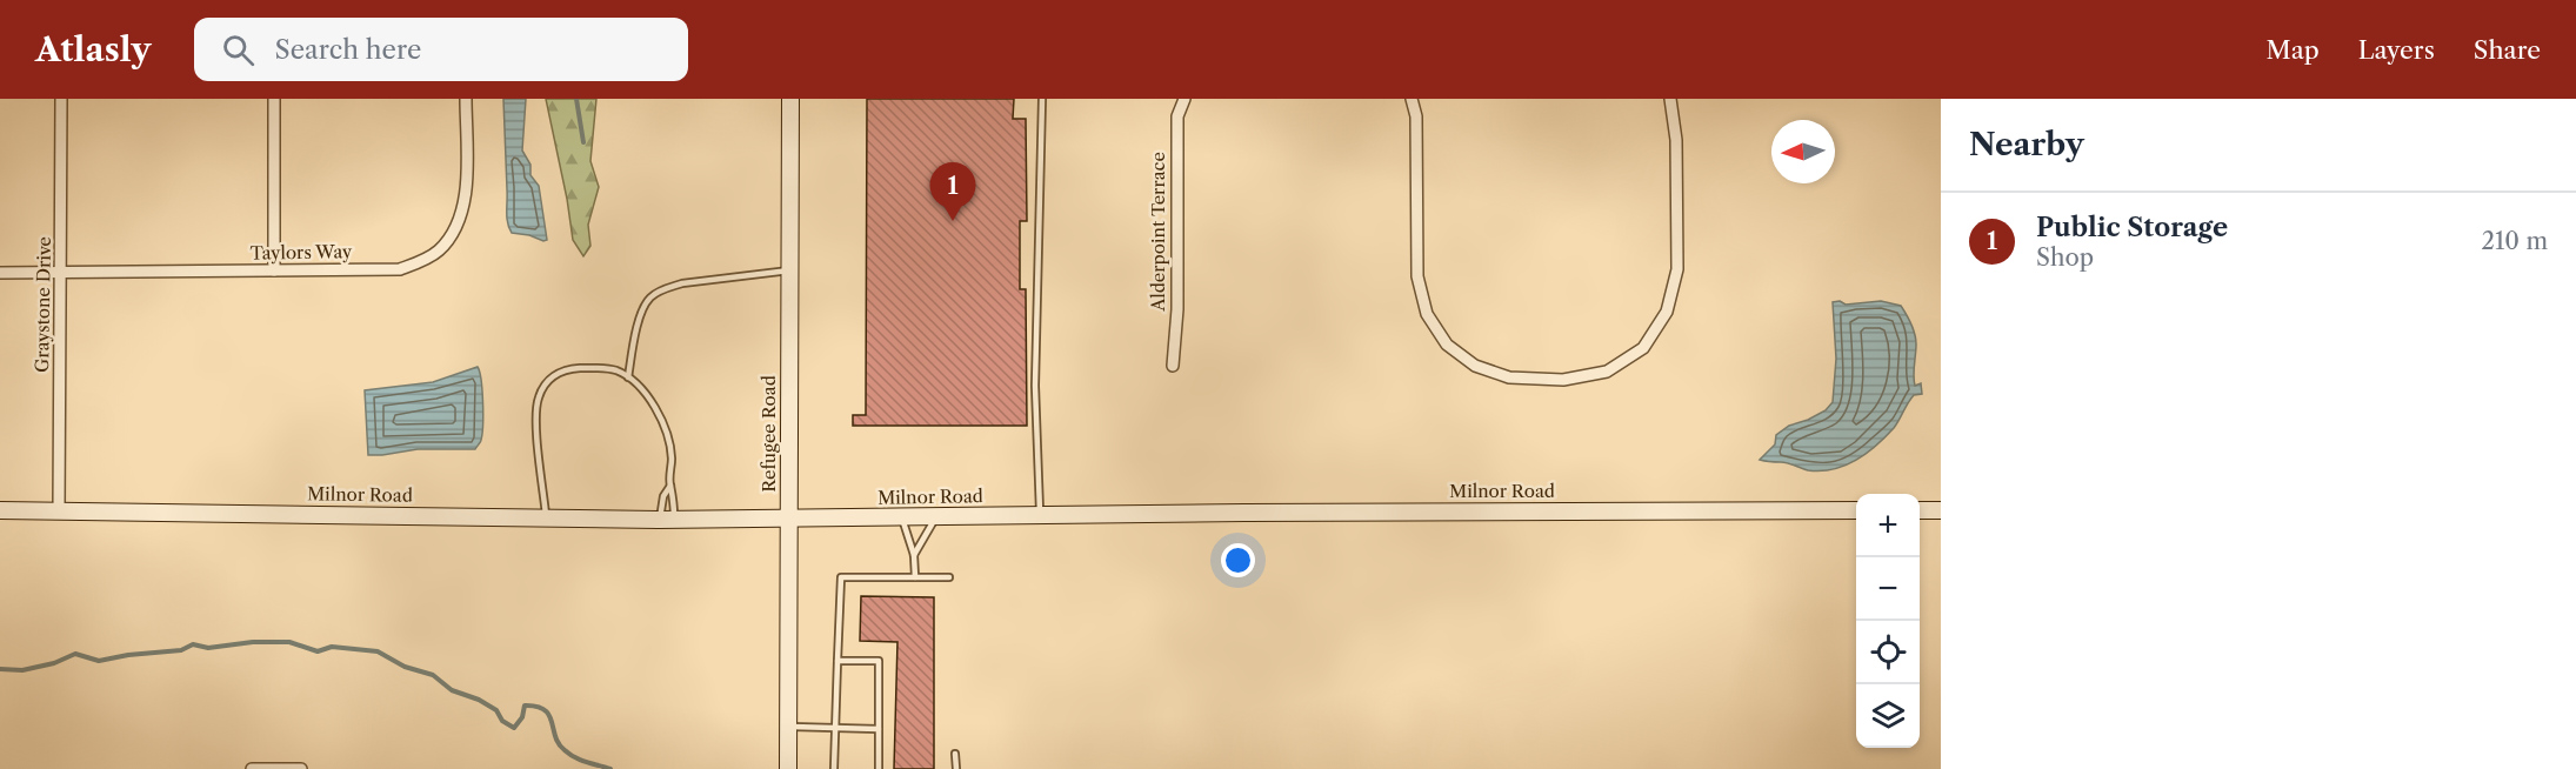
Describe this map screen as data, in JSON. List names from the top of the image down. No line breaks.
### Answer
{"streets":{"main road":["Refugee Road","Milnor Road"],"street":["Alderpoint Terrace","Taylors Way","Graystone Drive"]},"crossings":[["Taylors Way","Graystone Drive"],["Graystone Drive","Milnor Road"],["Refugee Road","Milnor Road"]],"north":"left","page":{"header":"Atlasly","search":"Search here","nav":["Map","Layers","Share"],"heading":"Nearby","pins":"1","list":[{"mark":"1","name":"Public Storage","note":"Shop","value":"210 m"}],"map_buttons":["+","−"]}}
